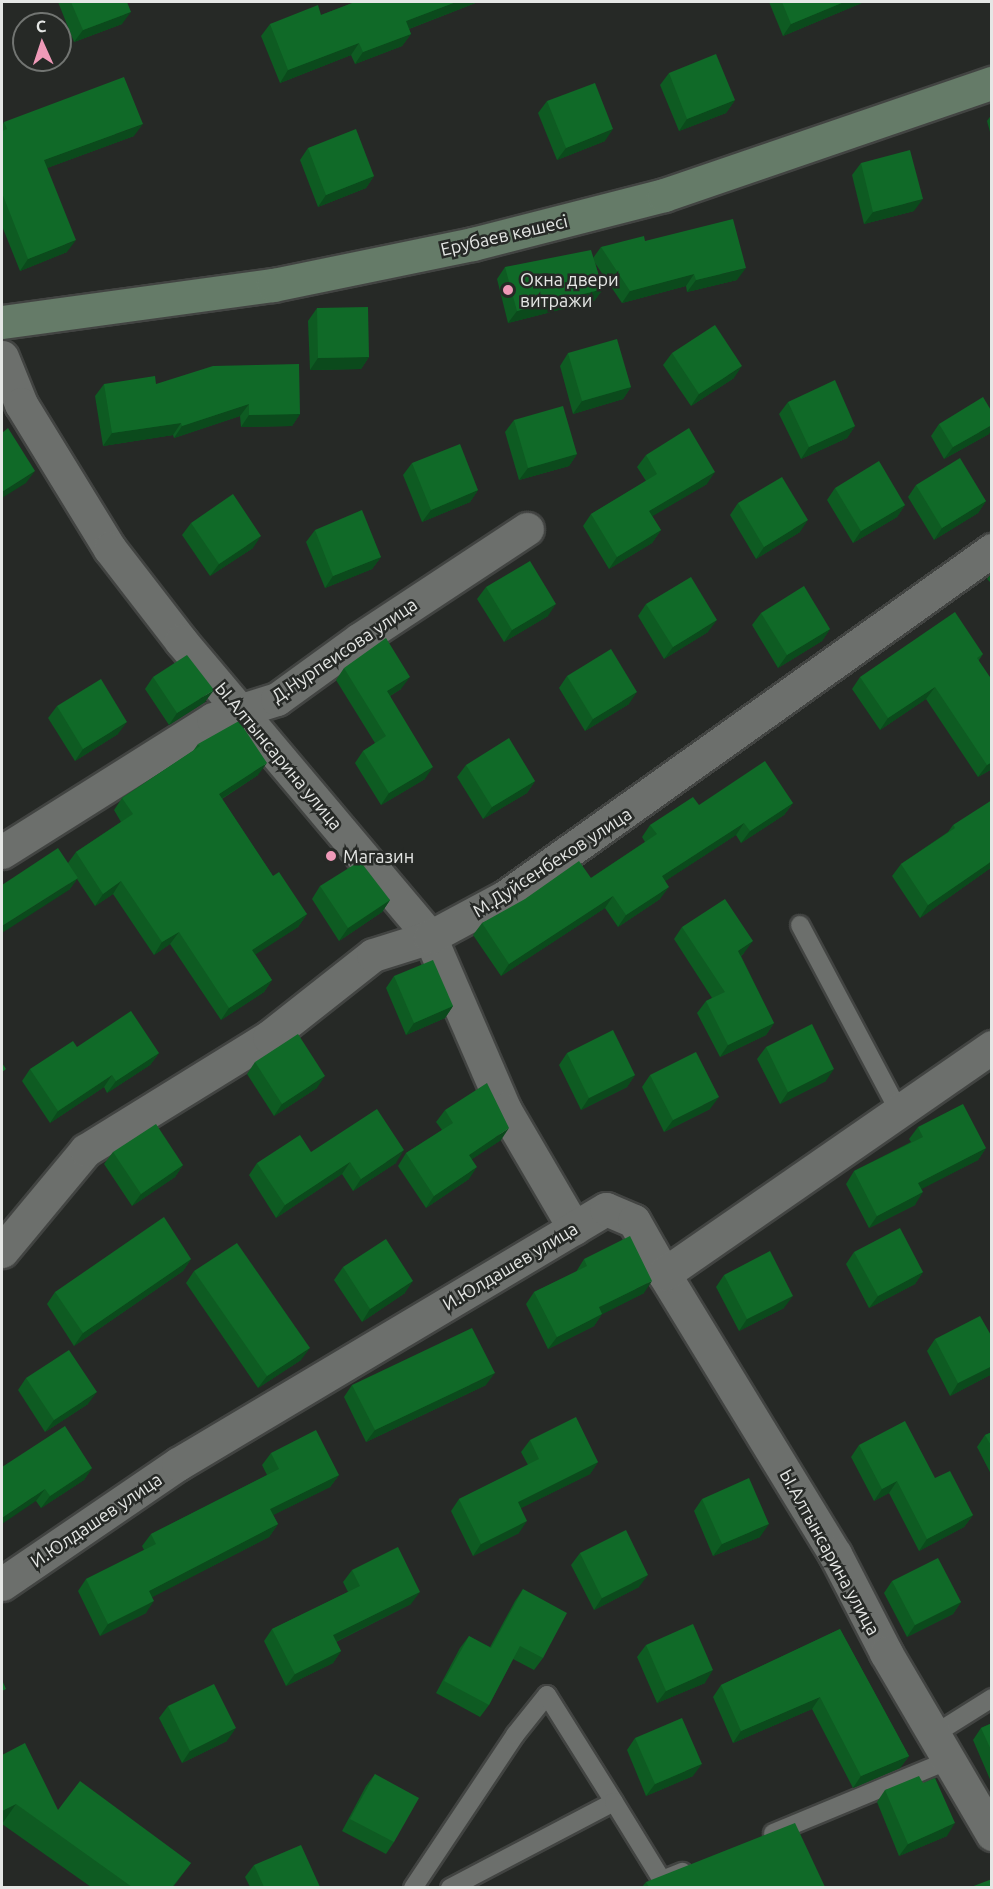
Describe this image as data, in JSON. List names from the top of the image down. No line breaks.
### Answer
{"streets":{"main road":["Ерубаев көшесі"],"street":["Д.Нурпеисова улица","Ы.Алтынсарина улица","М.Дуйсенбеков улица","И.Юлдашев улица"]},"crossings":[["Д.Нурпеисова улица","Ы.Алтынсарина улица"],["Ы.Алтынсарина улица","М.Дуйсенбеков улица"],["Ы.Алтынсарина улица","И.Юлдашев улица"]],"places":["Окна двери витражи","Магазин"],"north":"top"}
